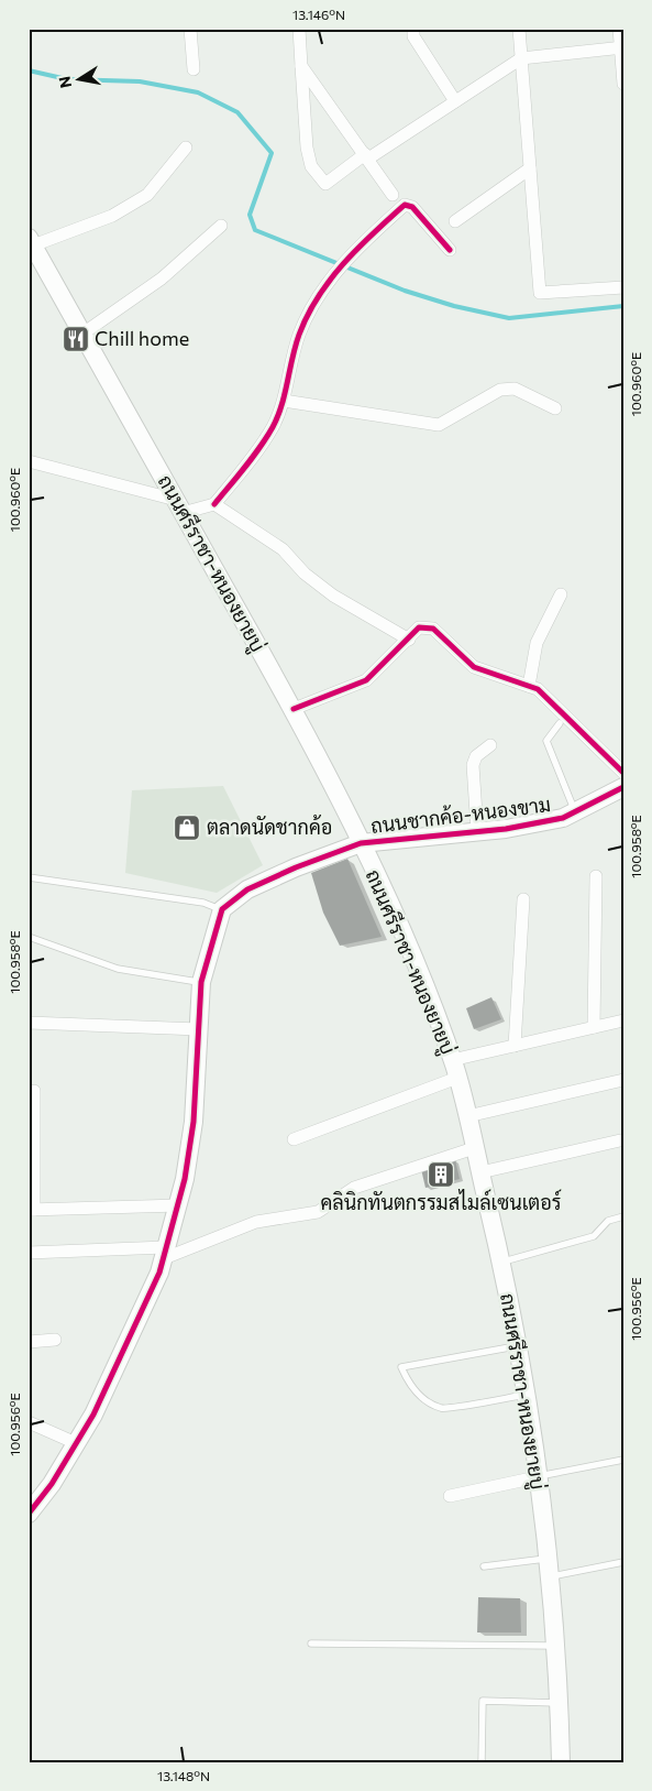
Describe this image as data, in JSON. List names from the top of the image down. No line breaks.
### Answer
{"streets":{"main road":["ถนนศรีราชา-หนองยายบู่","ถนนชากค้อ-หนองขาม"]},"crossings":[["ถนนศรีราชา-หนองยายบู่","ถนนชากค้อ-หนองขาม"]],"places":{"restaurant":["Chill home"],"shop":["ตลาดนัดชากค้อ"],"building":["คลินิกทันตกรรมสไมล์เซนเตอร์"]},"north":"left","coordinates":["13.146°N","100.960°E","100.958°E","100.956°E","13.148°N"]}
